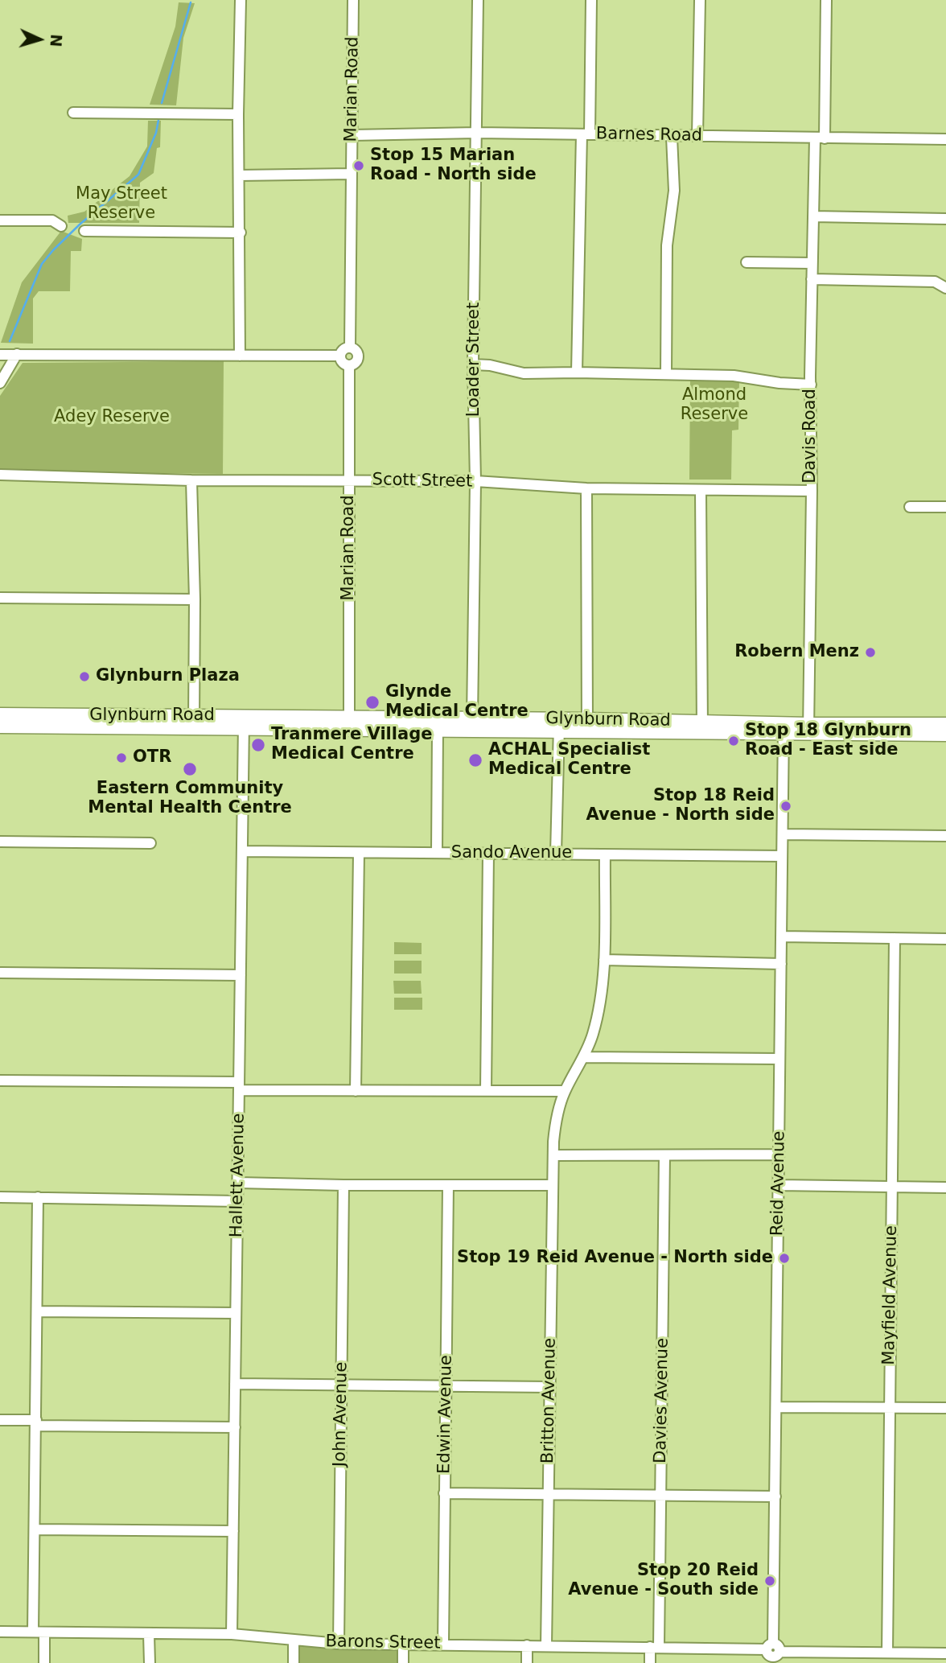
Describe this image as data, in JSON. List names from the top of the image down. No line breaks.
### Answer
{"streets":{"main road":["Glynburn Road"],"street":["Marian Road","Barnes Road","Loader Street","Davis Road","Scott Street","Sando Avenue","Hallett Avenue","Reid Avenue","Mayfield Avenue","Britton Avenue","Davies Avenue","John Avenue","Edwin Avenue","Barons Street"]},"crossings":[["Marian Road","Barnes Road"],["Marian Road","Scott Street"],["Marian Road","Glynburn Road"],["Barnes Road","Loader Street"],["Barnes Road","Davis Road"],["Loader Street","Scott Street"],["Loader Street","Glynburn Road"],["Davis Road","Scott Street"],["Davis Road","Glynburn Road"],["Glynburn Road","Hallett Avenue"],["Glynburn Road","Reid Avenue"],["Sando Avenue","Hallett Avenue"],["Sando Avenue","Reid Avenue"],["Sando Avenue","Britton Avenue"],["Hallett Avenue","Barons Street"],["Reid Avenue","Barons Street"],["Mayfield Avenue","Barons Street"],["Britton Avenue","Barons Street"],["Davies Avenue","Barons Street"],["John Avenue","Barons Street"],["Edwin Avenue","Barons Street"]],"parks":["May Street Reserve","Almond Reserve","Adey Reserve"],"places":["Stop 15 Marian Road - North side","Robern Menz","Glynburn Plaza","Glynde Medical Centre","Stop 18 Glynburn Road - East side","Tranmere Village Medical Centre","OTR","ACHAL Specialist Medical Centre","Eastern Community Mental Health Centre","Stop 18 Reid Avenue - North side","Stop 19 Reid Avenue - North side","Stop 20 Reid Avenue - South side"],"north":"right"}
